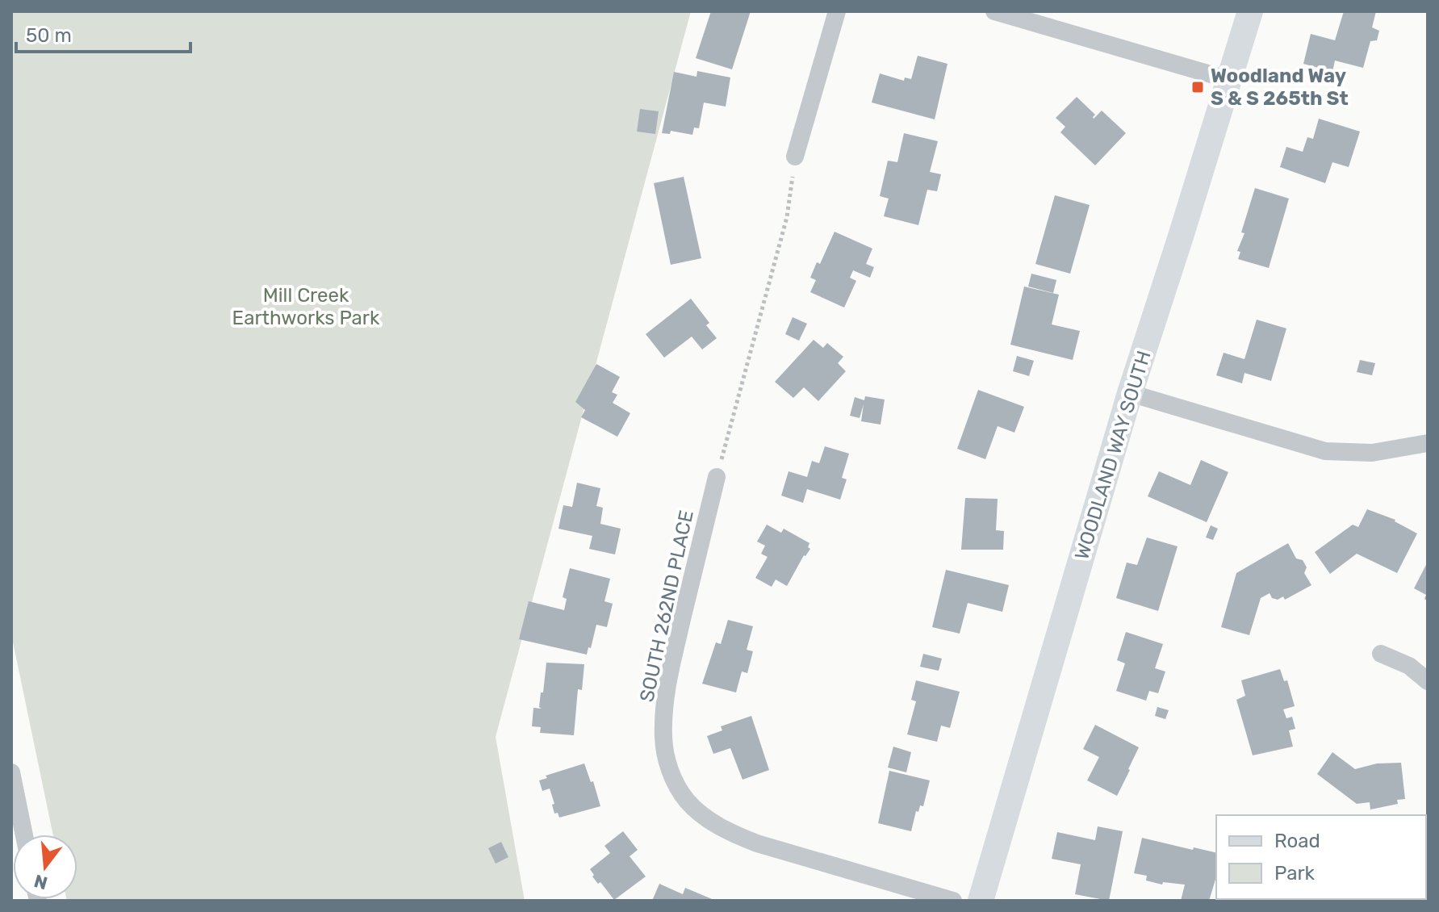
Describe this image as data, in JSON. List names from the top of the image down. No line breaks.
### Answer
{"streets":{"street":["WOODLAND WAY SOUTH","SOUTH 262ND PLACE"]},"parks":["Mill Creek Earthworks Park"],"places":{"transit":["Woodland Way S & S 265th St"]},"legend":["Road","Park"],"scale_bar":"50 m","north":"bottom"}
